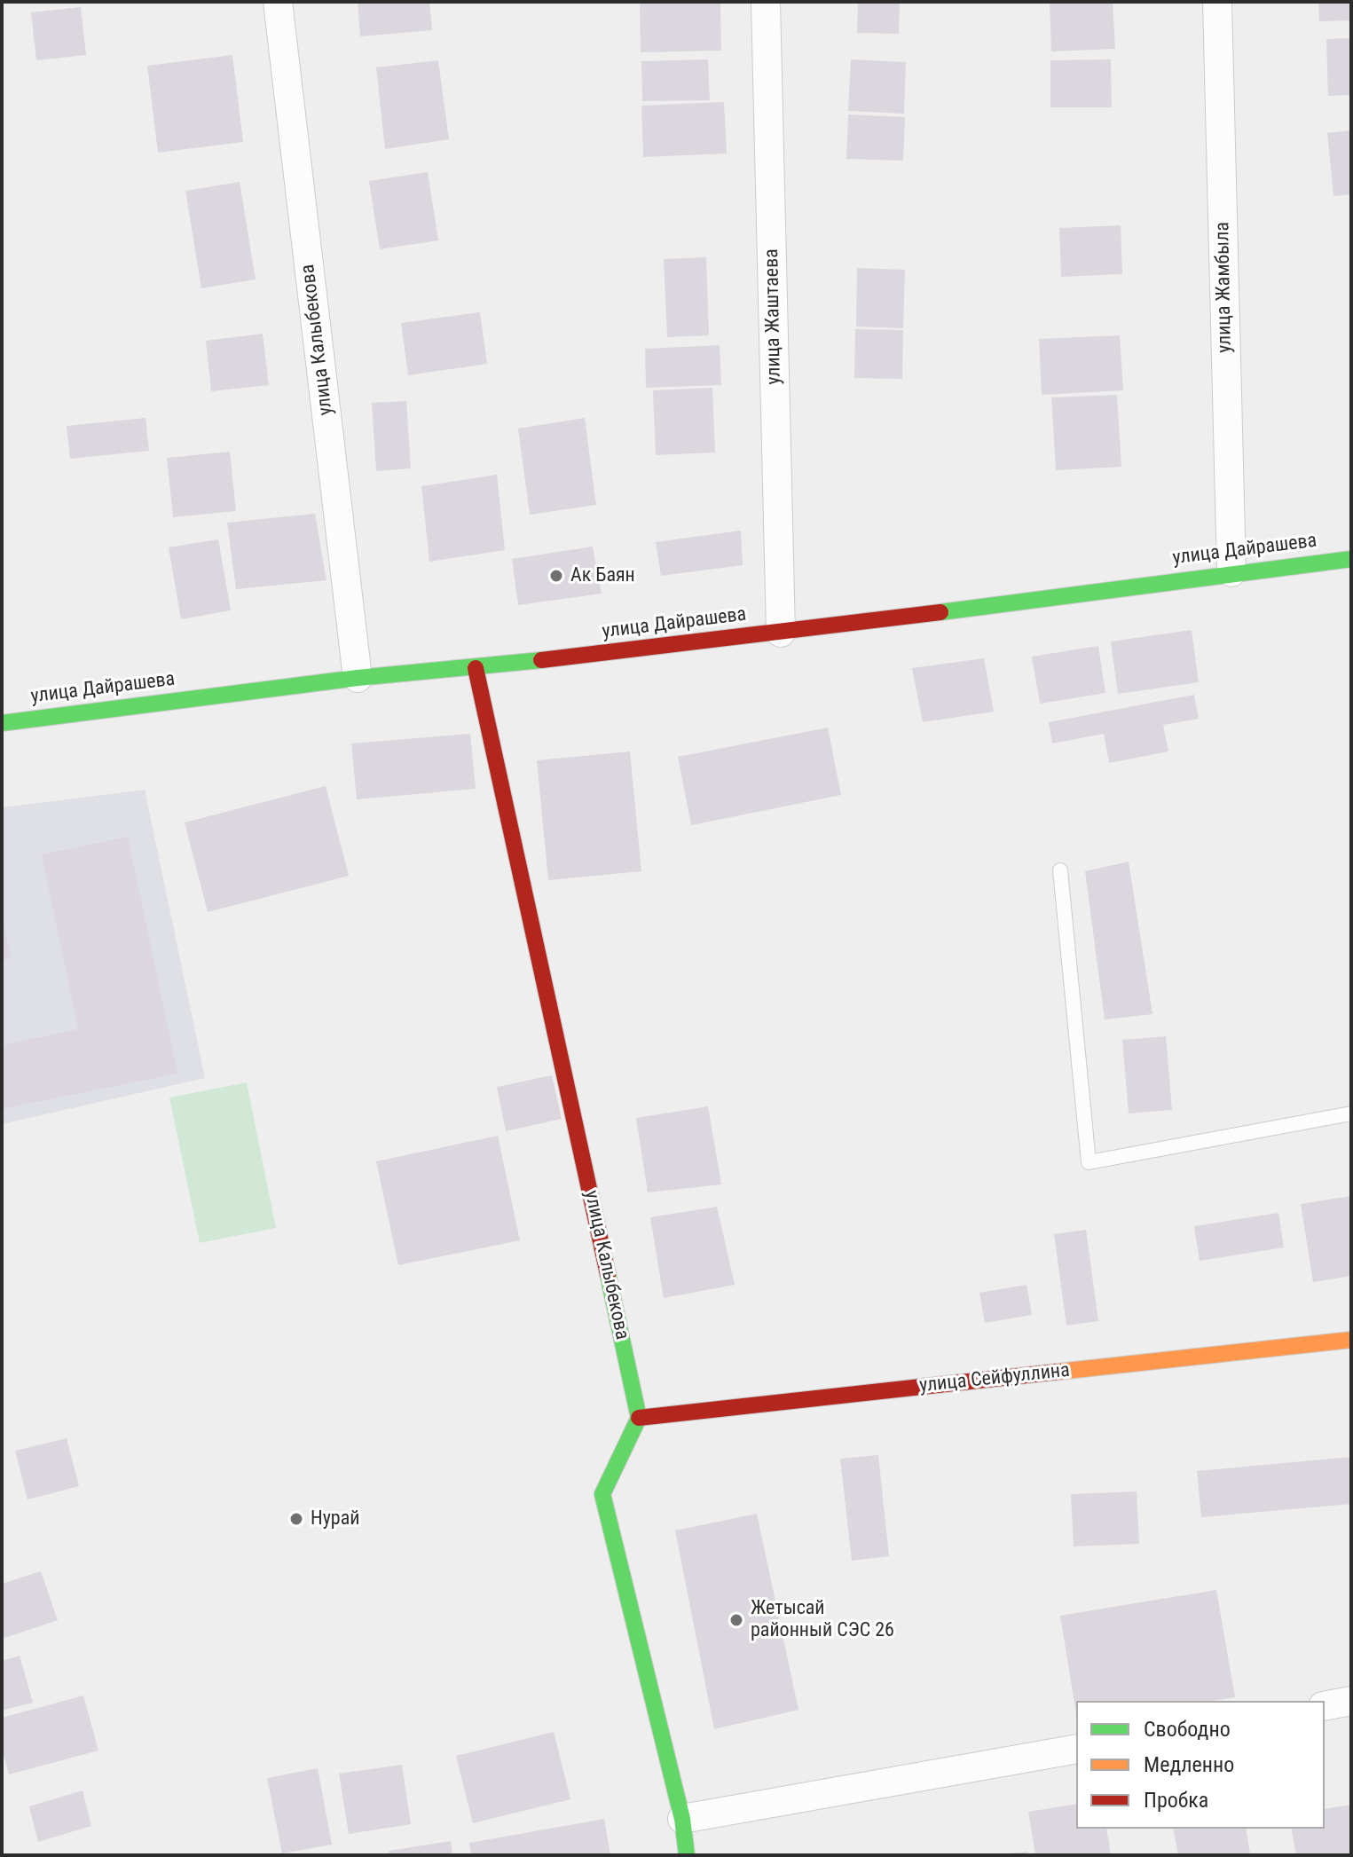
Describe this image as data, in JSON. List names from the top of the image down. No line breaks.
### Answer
{"streets":{"street":["улица Жамбыла","улица Жаштаева","улица Калыбекова","улица Дайрашева","улица Сейфуллина"]},"crossings":[["улица Жамбыла","улица Дайрашева"],["улица Жаштаева","улица Дайрашева"],["улица Калыбекова","улица Дайрашева"],["улица Калыбекова","улица Сейфуллина"]],"places":["Ак Баян","Нурай","Жетысай районный СЭС 26"],"legend":["Свободно","Медленно","Пробка"]}
